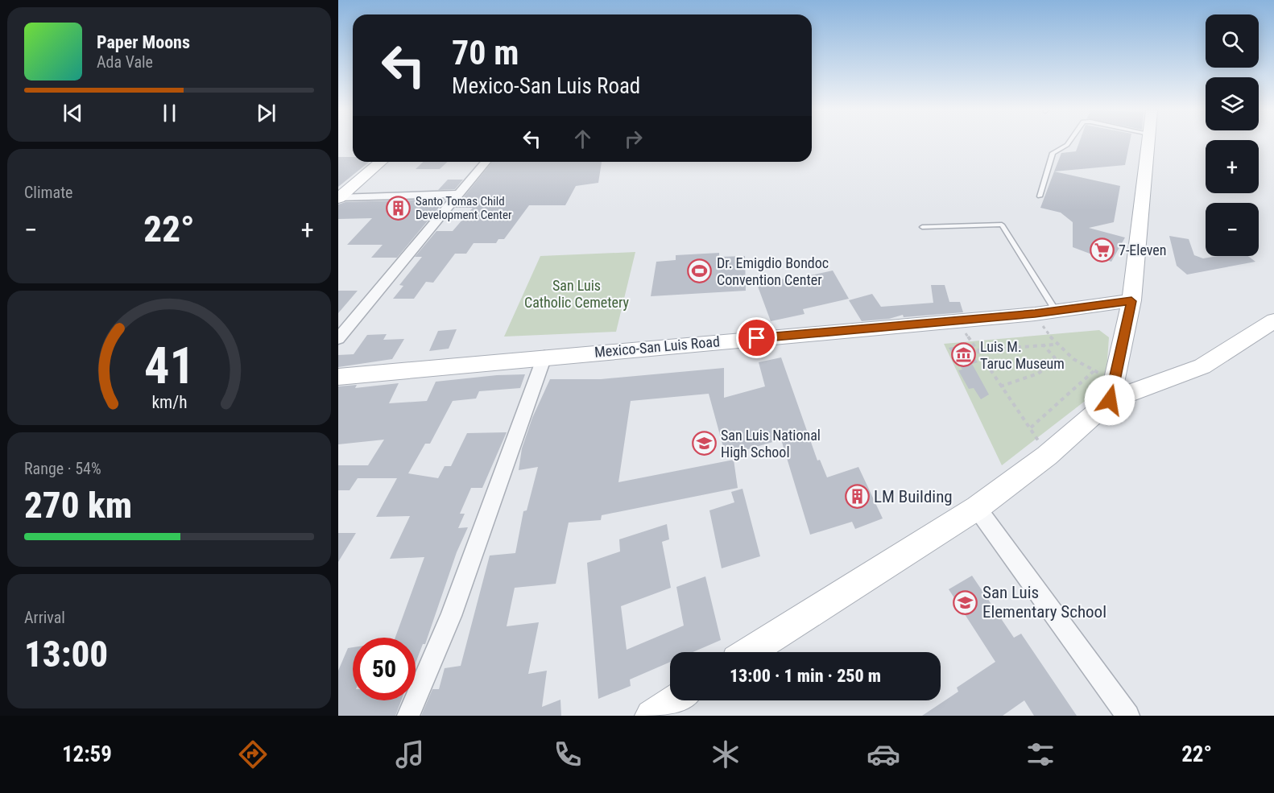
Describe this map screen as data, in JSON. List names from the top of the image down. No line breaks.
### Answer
{"streets":{"main road":["Mexico-San Luis Road"]},"parks":["San Luis Catholic Cemetery"],"places":{"building":["Santo Tomas Child Development Center","LM Building"],"supermarket":["7-Eleven"],"sports":["Dr. Emigdio Bondoc Convention Center"],"museum":["Luis M. Taruc Museum"],"school or university":["San Luis National High School","San Luis Elementary School"]},"page":{"map_buttons":["+","−"],"turn":["70 m","Mexico-San Luis Road"],"song":["Paper Moons","Ada Vale"],"tile":["Climate",["Range · 54%","270 km"],["Arrival","13:00"]],"heat":["−","22°","+"],"limit":"50","trip":"13:00 · 1 min · 250 m","tabs":["12:59","22°"],"gauge":["41","km/h"]}}
